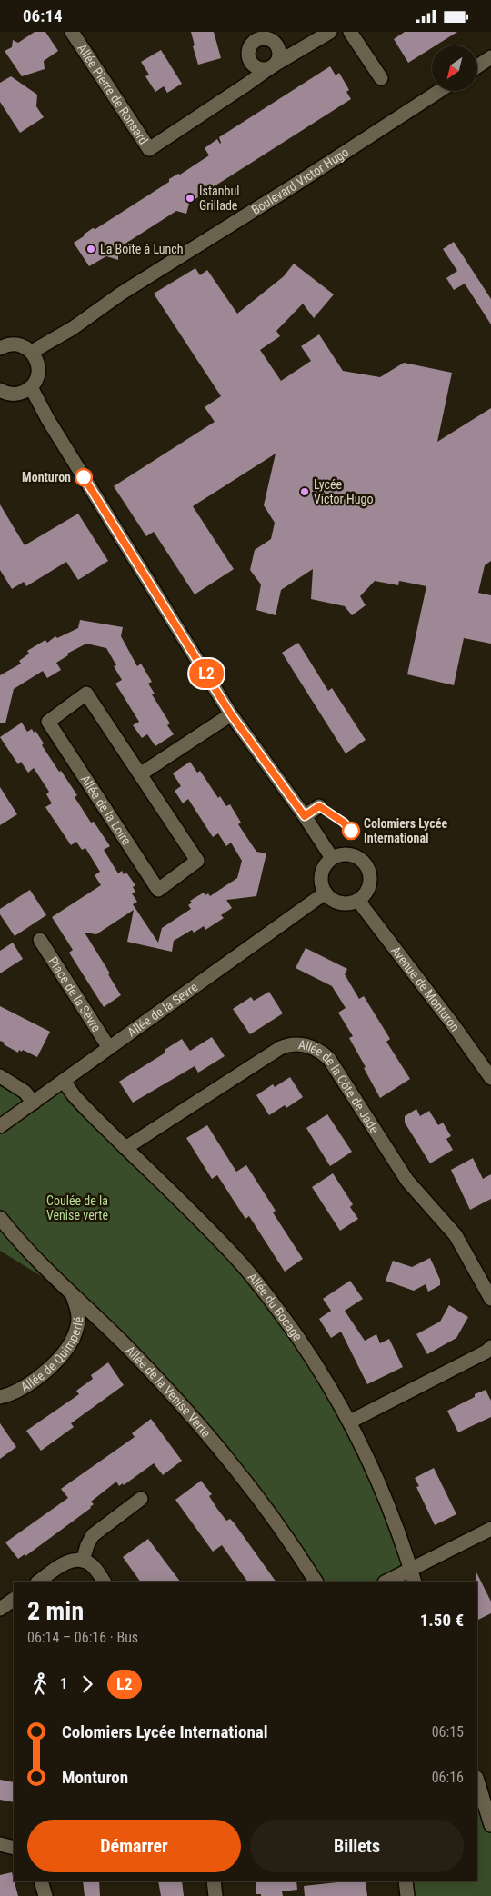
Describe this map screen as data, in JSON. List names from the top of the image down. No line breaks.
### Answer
{"streets":{"street":["Allée Pierre de Ronsard","Boulevard Victor Hugo","Allée de la Loire","Avenue de Monturon","Place de la Sèvre","Allée de la Sèvre","Allée de la Côte de Jade","Allée du Bocage","Allée de Quimperlé","Allée de la Venise Verte"]},"crossings":[["Avenue de Monturon","Allée de la Sèvre"],["Place de la Sèvre","Allée de la Sèvre"],["Allée de la Sèvre","Allée du Bocage"],["Allée de la Côte de Jade","Allée du Bocage"],["Allée de Quimperlé","Allée de la Venise Verte"]],"parks":["Coulée de la Venise verte"],"places":["Istanbul Grillade","La Boîte à Lunch","Monturon","Lycée Victor Hugo","Colomiers Lycée International"],"lines":["bus line L2"],"north":"bottom left","page":{"status":"06:14","on_map":"L2","heading":["2 min","06:14 – 06:16 · Bus","1.50 €"],"legs":["1","L2"],"list":[{"name":"Colomiers Lycée International","value":"06:15"},{"name":"Monturon","value":"06:16"}],"buttons":["Démarrer","Billets"]}}
